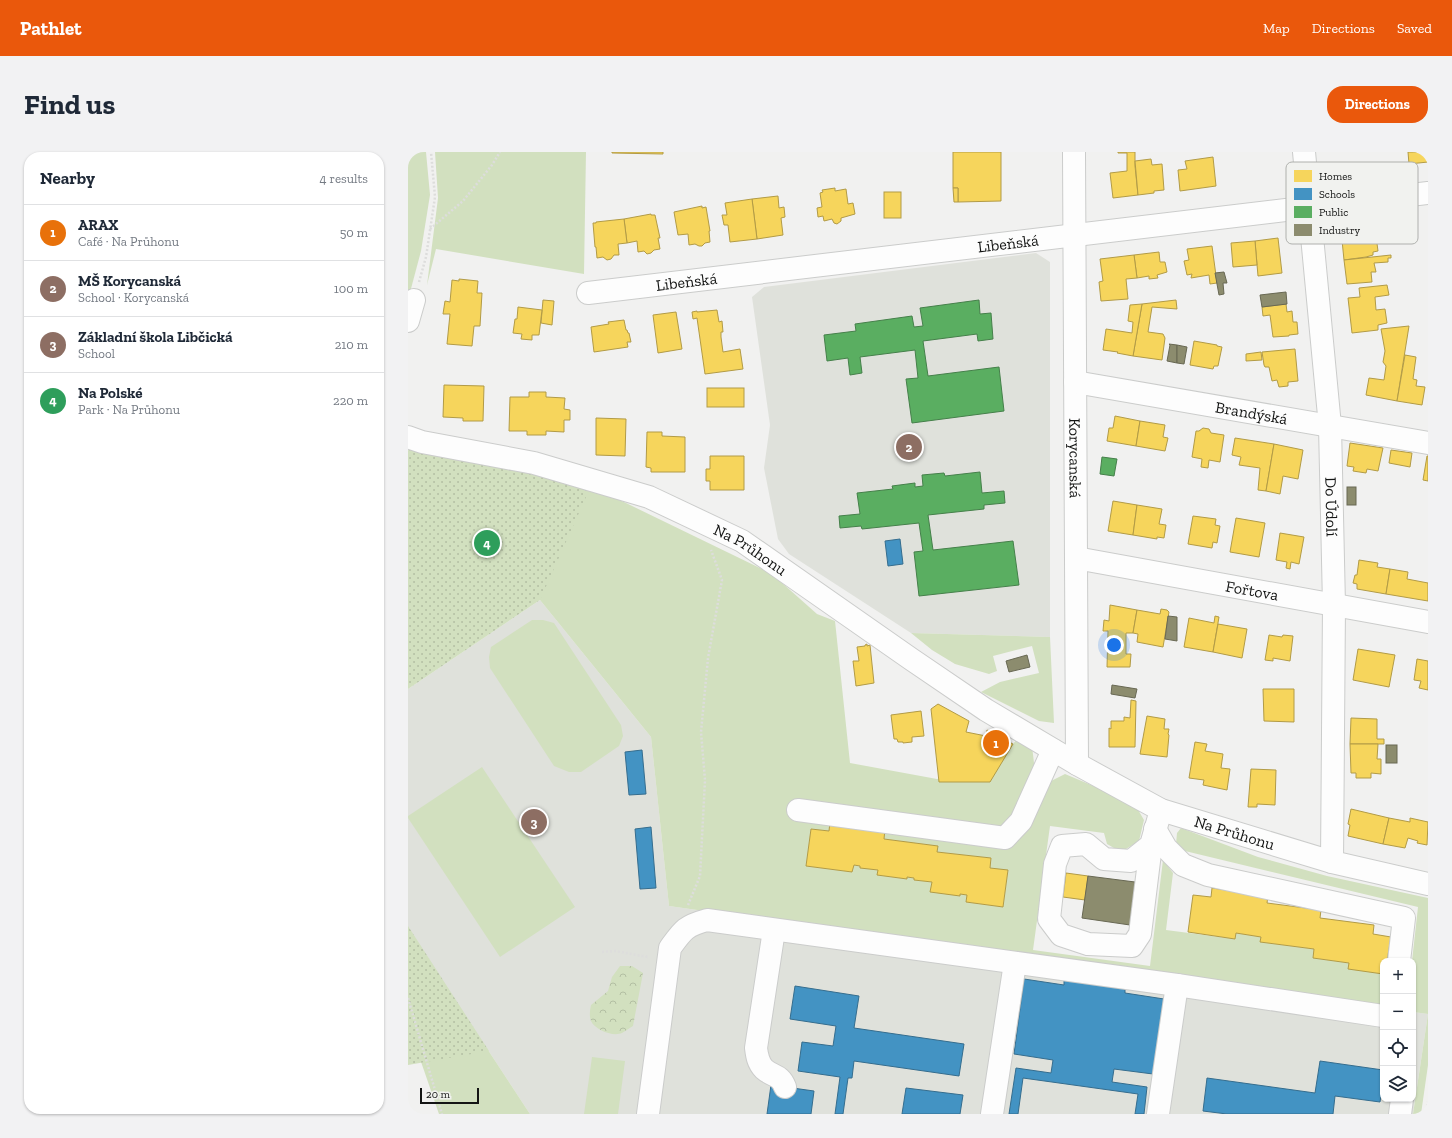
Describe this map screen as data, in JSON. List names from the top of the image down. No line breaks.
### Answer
{"streets":{"street":["Libeňská","Brandýská","Korycanská","Do Údolí","Na Průhonu","Fořtova"]},"crossings":[["Libeňská","Korycanská"],["Brandýská","Korycanská"],["Brandýská","Do Údolí"],["Korycanská","Na Průhonu"],["Korycanská","Fořtova"],["Do Údolí","Na Průhonu"],["Do Údolí","Fořtova"]],"legend":["Homes","Schools","Public","Industry"],"scale_bar":"20 m","page":{"header":"Pathlet","nav":["Map","Directions","Saved"],"buttons":"Directions","title":"Find us","heading":["Nearby","4 results"],"list":[{"mark":"1","name":"ARAX","note":"Café · Na Průhonu","value":"50 m"},{"mark":"2","name":"MŠ Korycanská","note":"School · Korycanská","value":"100 m"},{"mark":"3","name":"Základní škola Libčická","note":"School","value":"210 m"},{"mark":"4","name":"Na Polské","note":"Park · Na Průhonu","value":"220 m"}],"pins":["2","4","1","3"],"map_buttons":["+","−"],"scale":"20 m"}}
